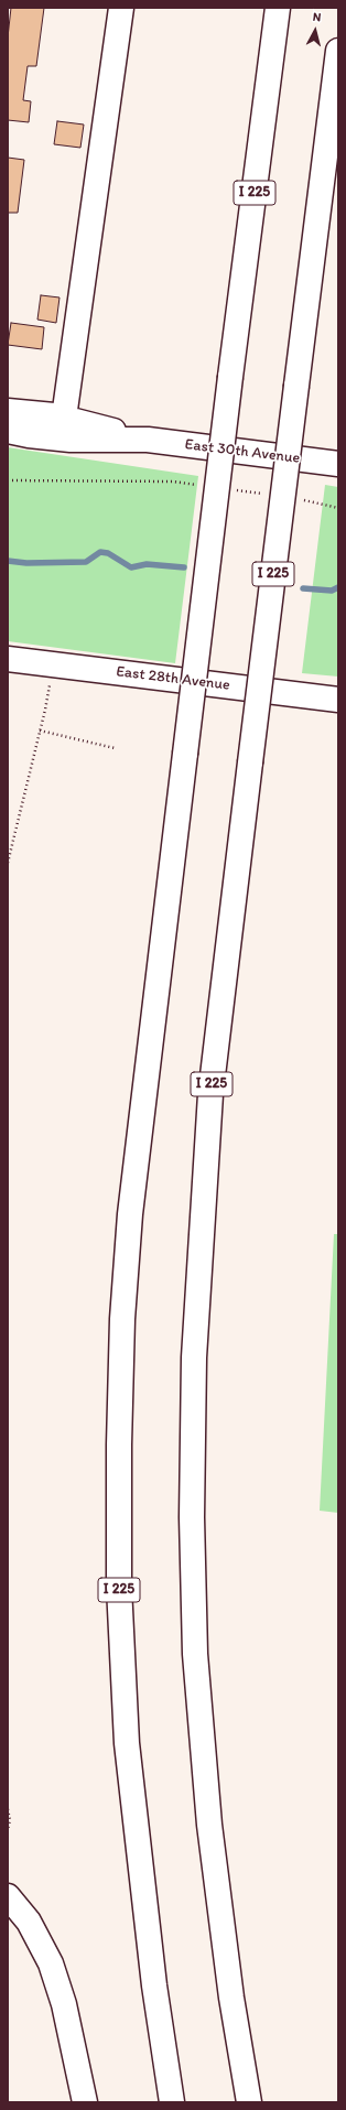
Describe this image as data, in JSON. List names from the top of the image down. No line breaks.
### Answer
{"streets":{"main road":["I 225","East 30th Avenue","East 28th Avenue"]},"north":"top"}
